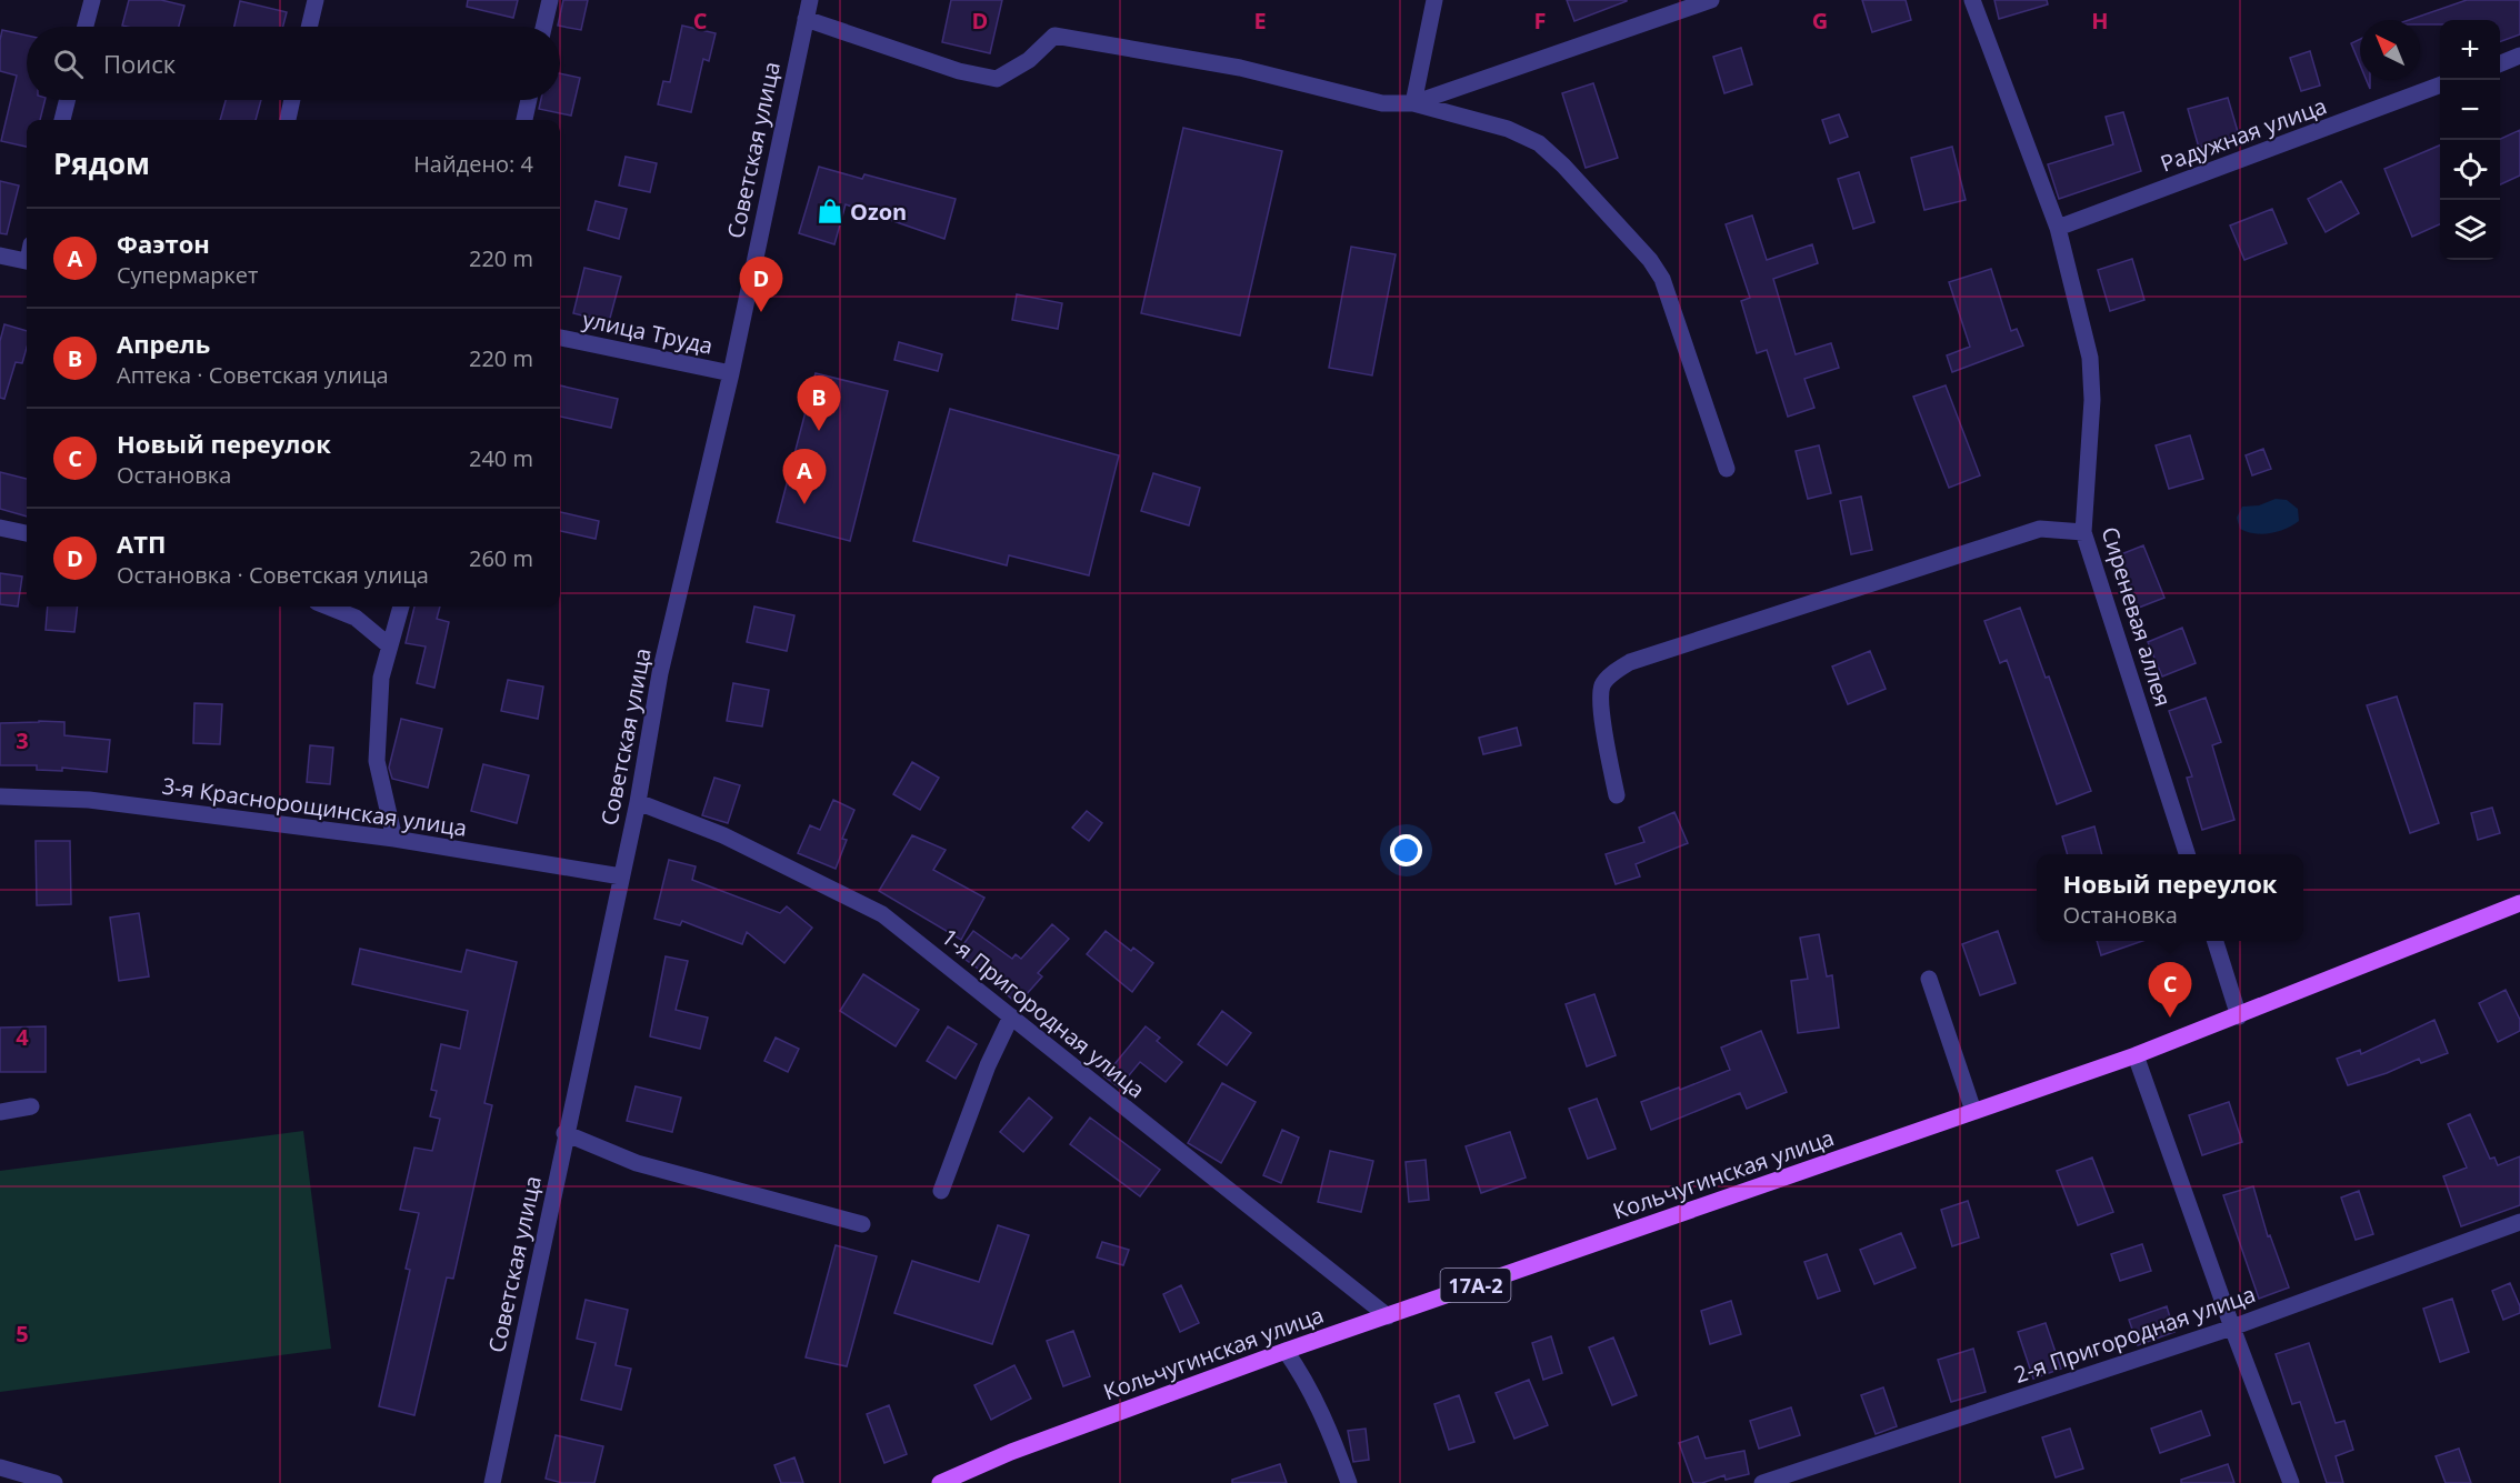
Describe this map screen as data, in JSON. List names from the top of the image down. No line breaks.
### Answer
{"streets":{"main road":["Кольчугинская улица","17А-2"],"street":["Радужная улица","Советская улица","улица Труда","Сиреневая аллея","3-я Краснорощинская улица","1-я Пригородная улица","2-я Пригородная улица"]},"crossings":[["Радужная улица","Сиреневая аллея"],["Советская улица","улица Труда"],["Советская улица","3-я Краснорощинская улица"],["Советская улица","1-я Пригородная улица"],["1-я Пригородная улица","Кольчугинская улица"]],"places":{"shop":["Ozon"]},"north":"top left","page":{"map_buttons":["+","−"],"search":"Поиск","heading":["Рядом","Найдено: 4"],"list":[{"mark":"A","name":"Фаэтон","note":"Супермаркет","value":"220 m"},{"mark":"B","name":"Апрель","note":"Аптека · Советская улица","value":"220 m"},{"mark":"C","name":"Новый переулок","note":"Остановка","value":"240 m"},{"mark":"D","name":"АТП","note":"Остановка · Советская улица","value":"260 m"}],"pins":["D","B","A","C"],"popup":["Новый переулок","Остановка"]},"grid":{"columns":["C","D","E","F","G","H"],"rows":["3","4","5"]}}
